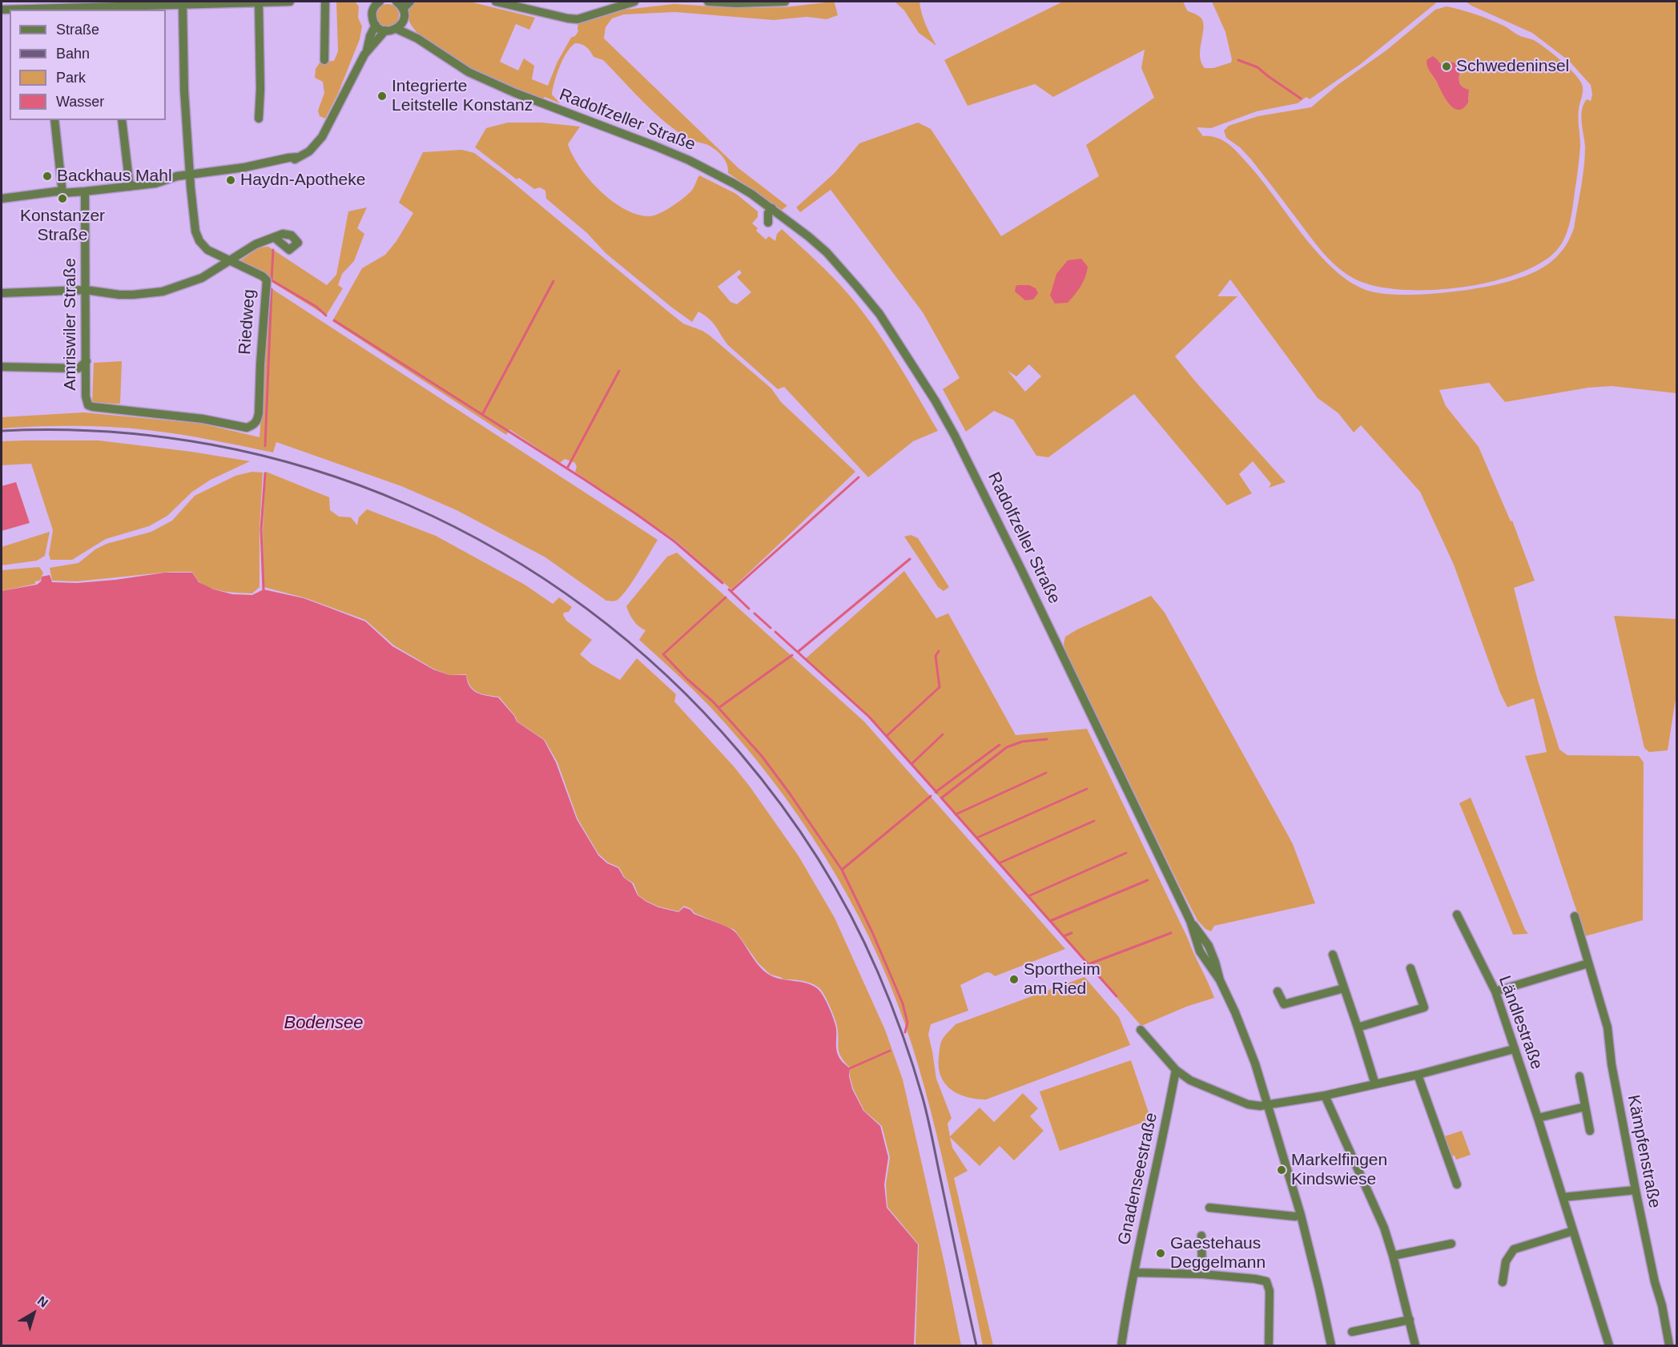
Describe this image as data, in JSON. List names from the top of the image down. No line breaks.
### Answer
{"streets":{"street":["Radolfzeller Straße","Riedweg","Amriswiler Straße","Ländlestraße","Kämpfenstraße","Gnadenseestraße"]},"crossings":[["Riedweg","Amriswiler Straße"]],"water":["Bodensee"],"places":["Schwedeninsel","Integrierte Leitstelle Konstanz","Backhaus Mahl","Haydn-Apotheke","Konstanzer Straße","Sportheim am Ried","Markelfingen Kindswiese","Gaestehaus Deggelmann"],"legend":["Straße","Bahn","Park","Wasser"],"north":"top right"}
